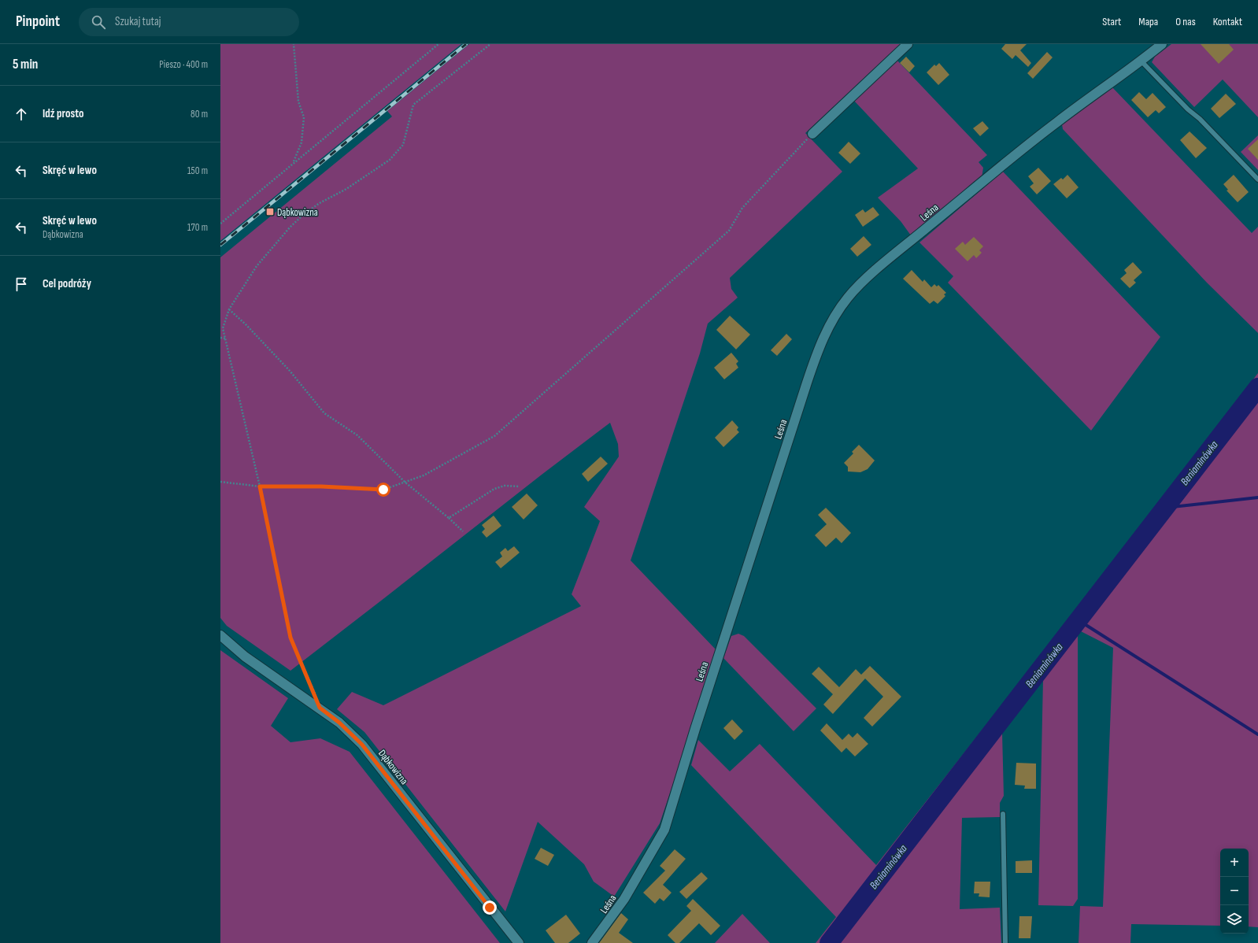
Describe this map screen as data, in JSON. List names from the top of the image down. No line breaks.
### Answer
{"streets":{"street":["Leśna","Dąbkowizna"]},"water":["Beniaminówka"],"places":{"transit":["Dąbkowizna"]},"page":{"header":"Pinpoint","search":"Szukaj tutaj","nav":["Start","Mapa","O nas","Kontakt"],"heading":["5 min","Pieszo · 400 m"],"list":[["Idź prosto","80 m"],["Skręć w lewo","150 m"],["Skręć w lewo","Dąbkowizna","170 m"],"Cel podróży"],"map_buttons":["+","−"]}}
